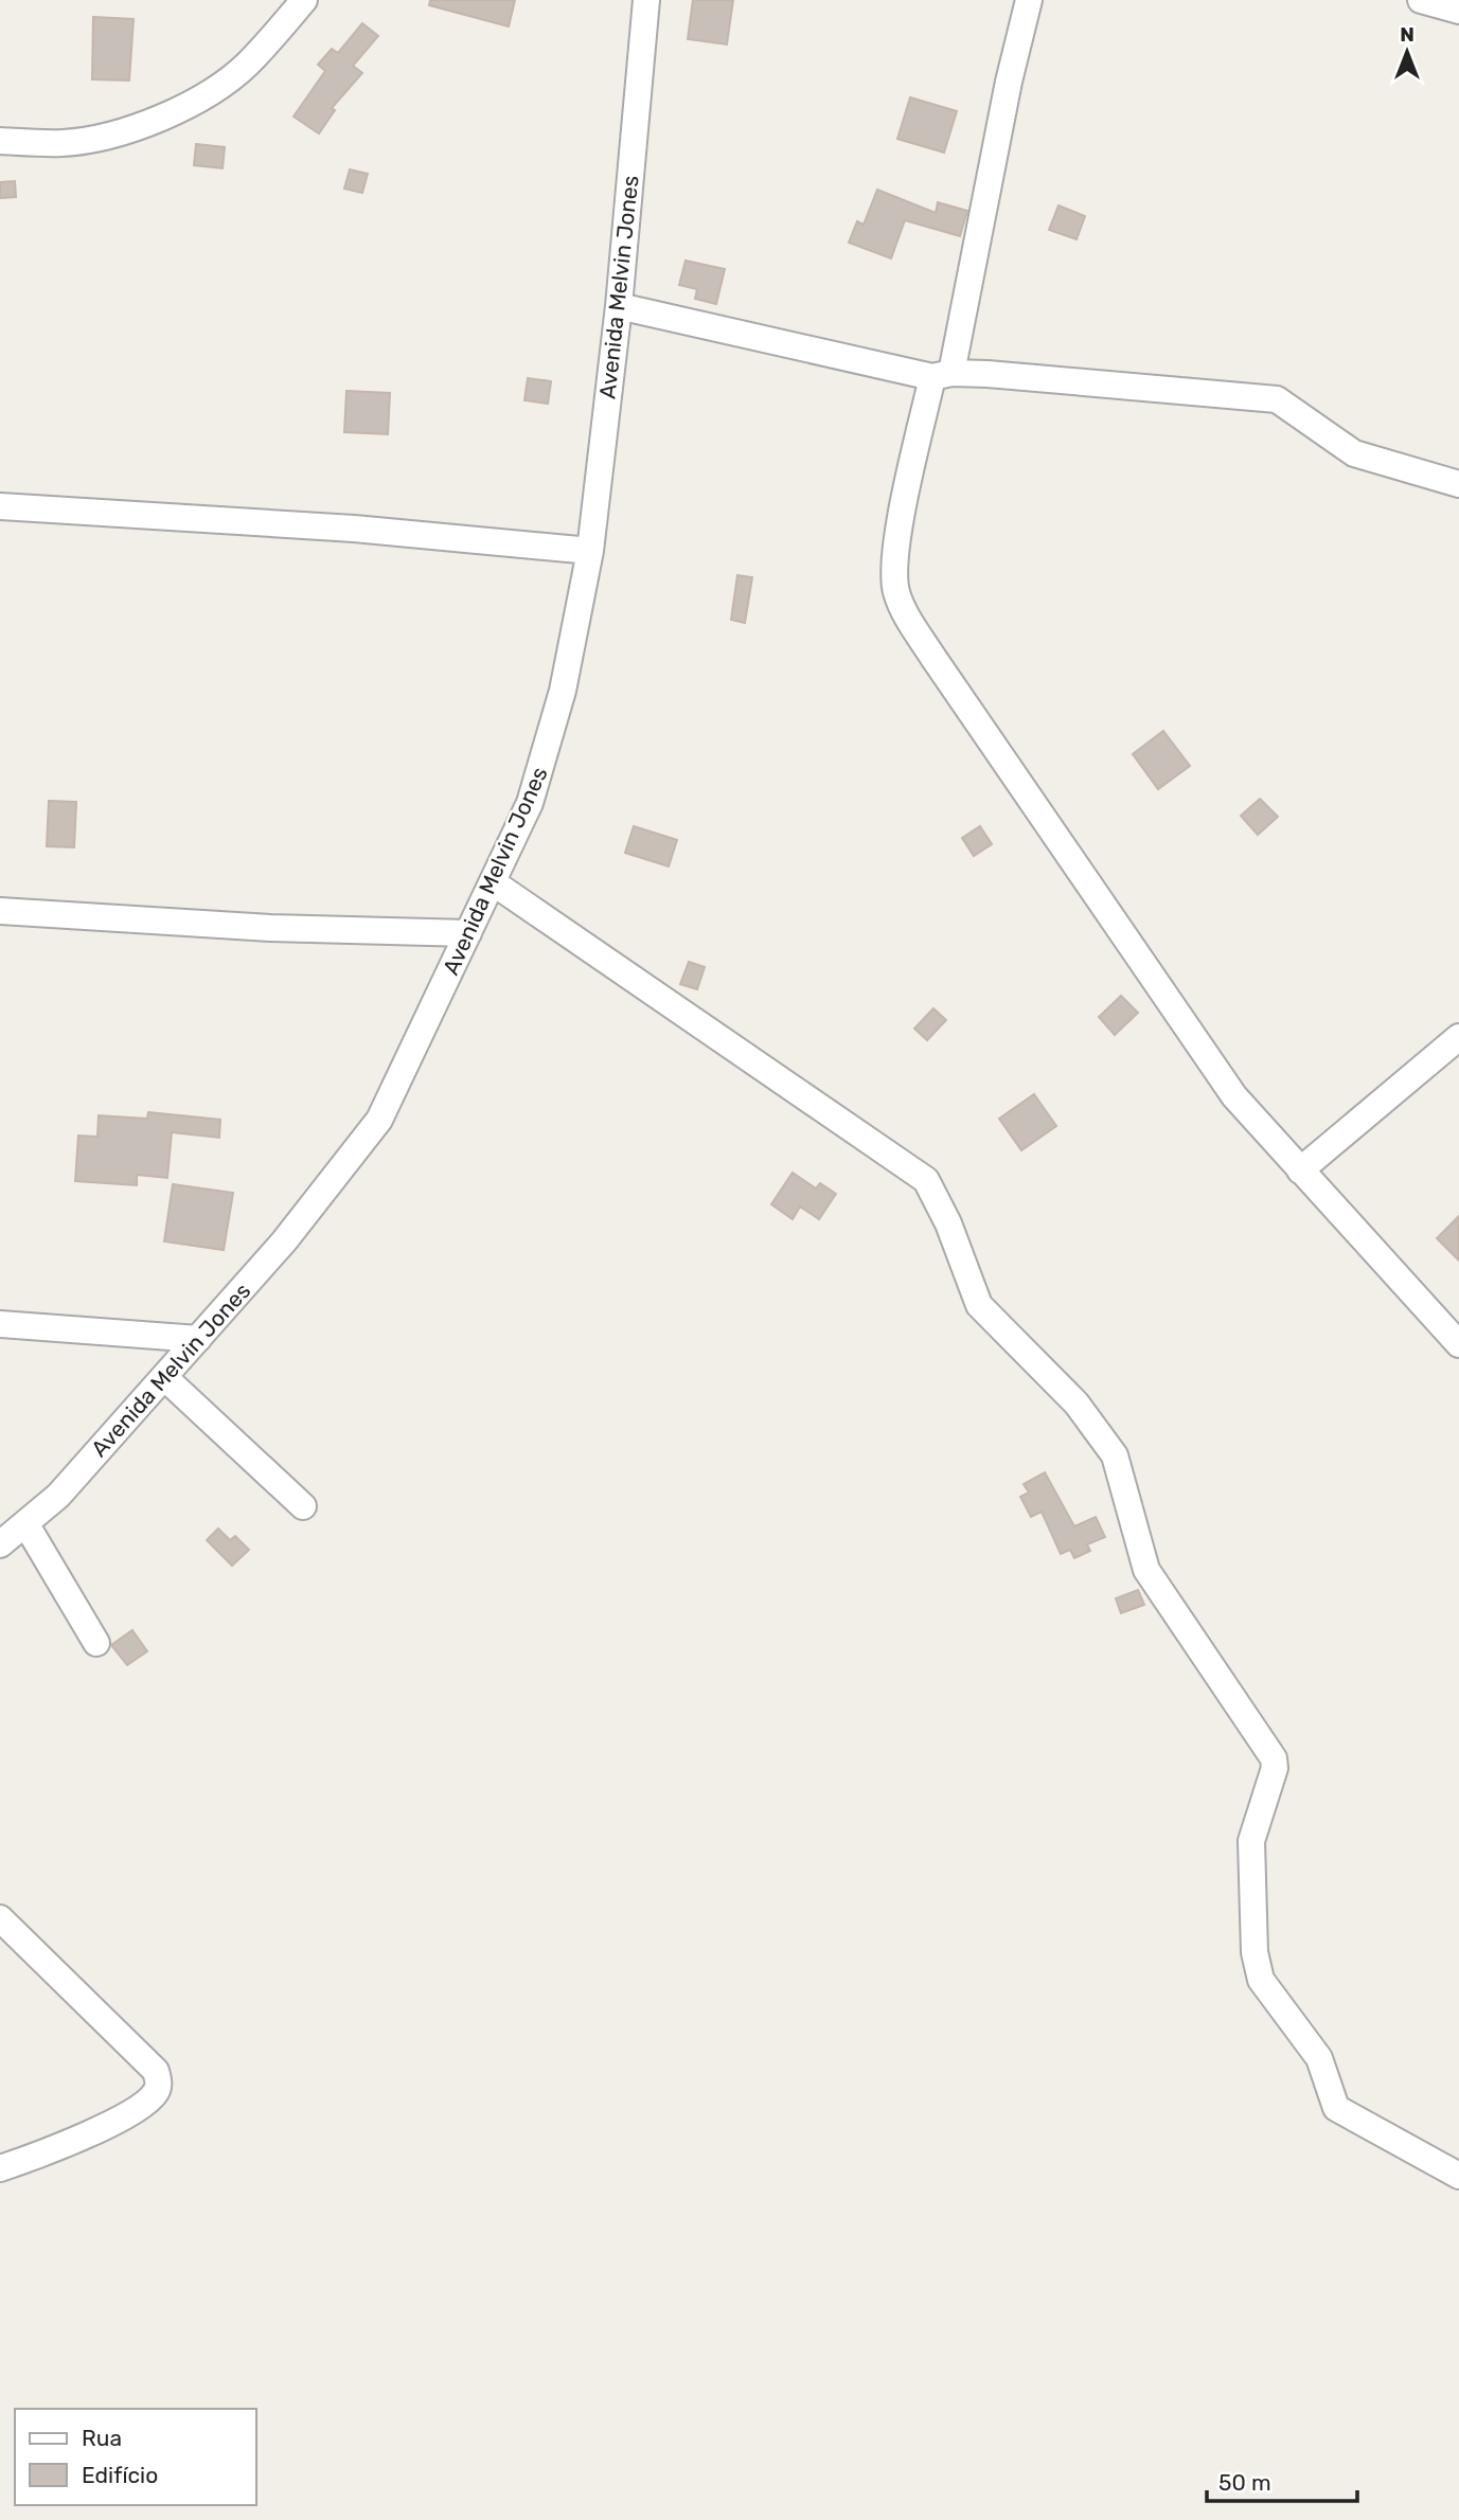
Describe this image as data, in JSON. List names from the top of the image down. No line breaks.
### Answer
{"streets":{"street":["Avenida Melvin Jones"]},"legend":["Rua","Edifício"],"scale_bar":"50 m","north":"top"}
